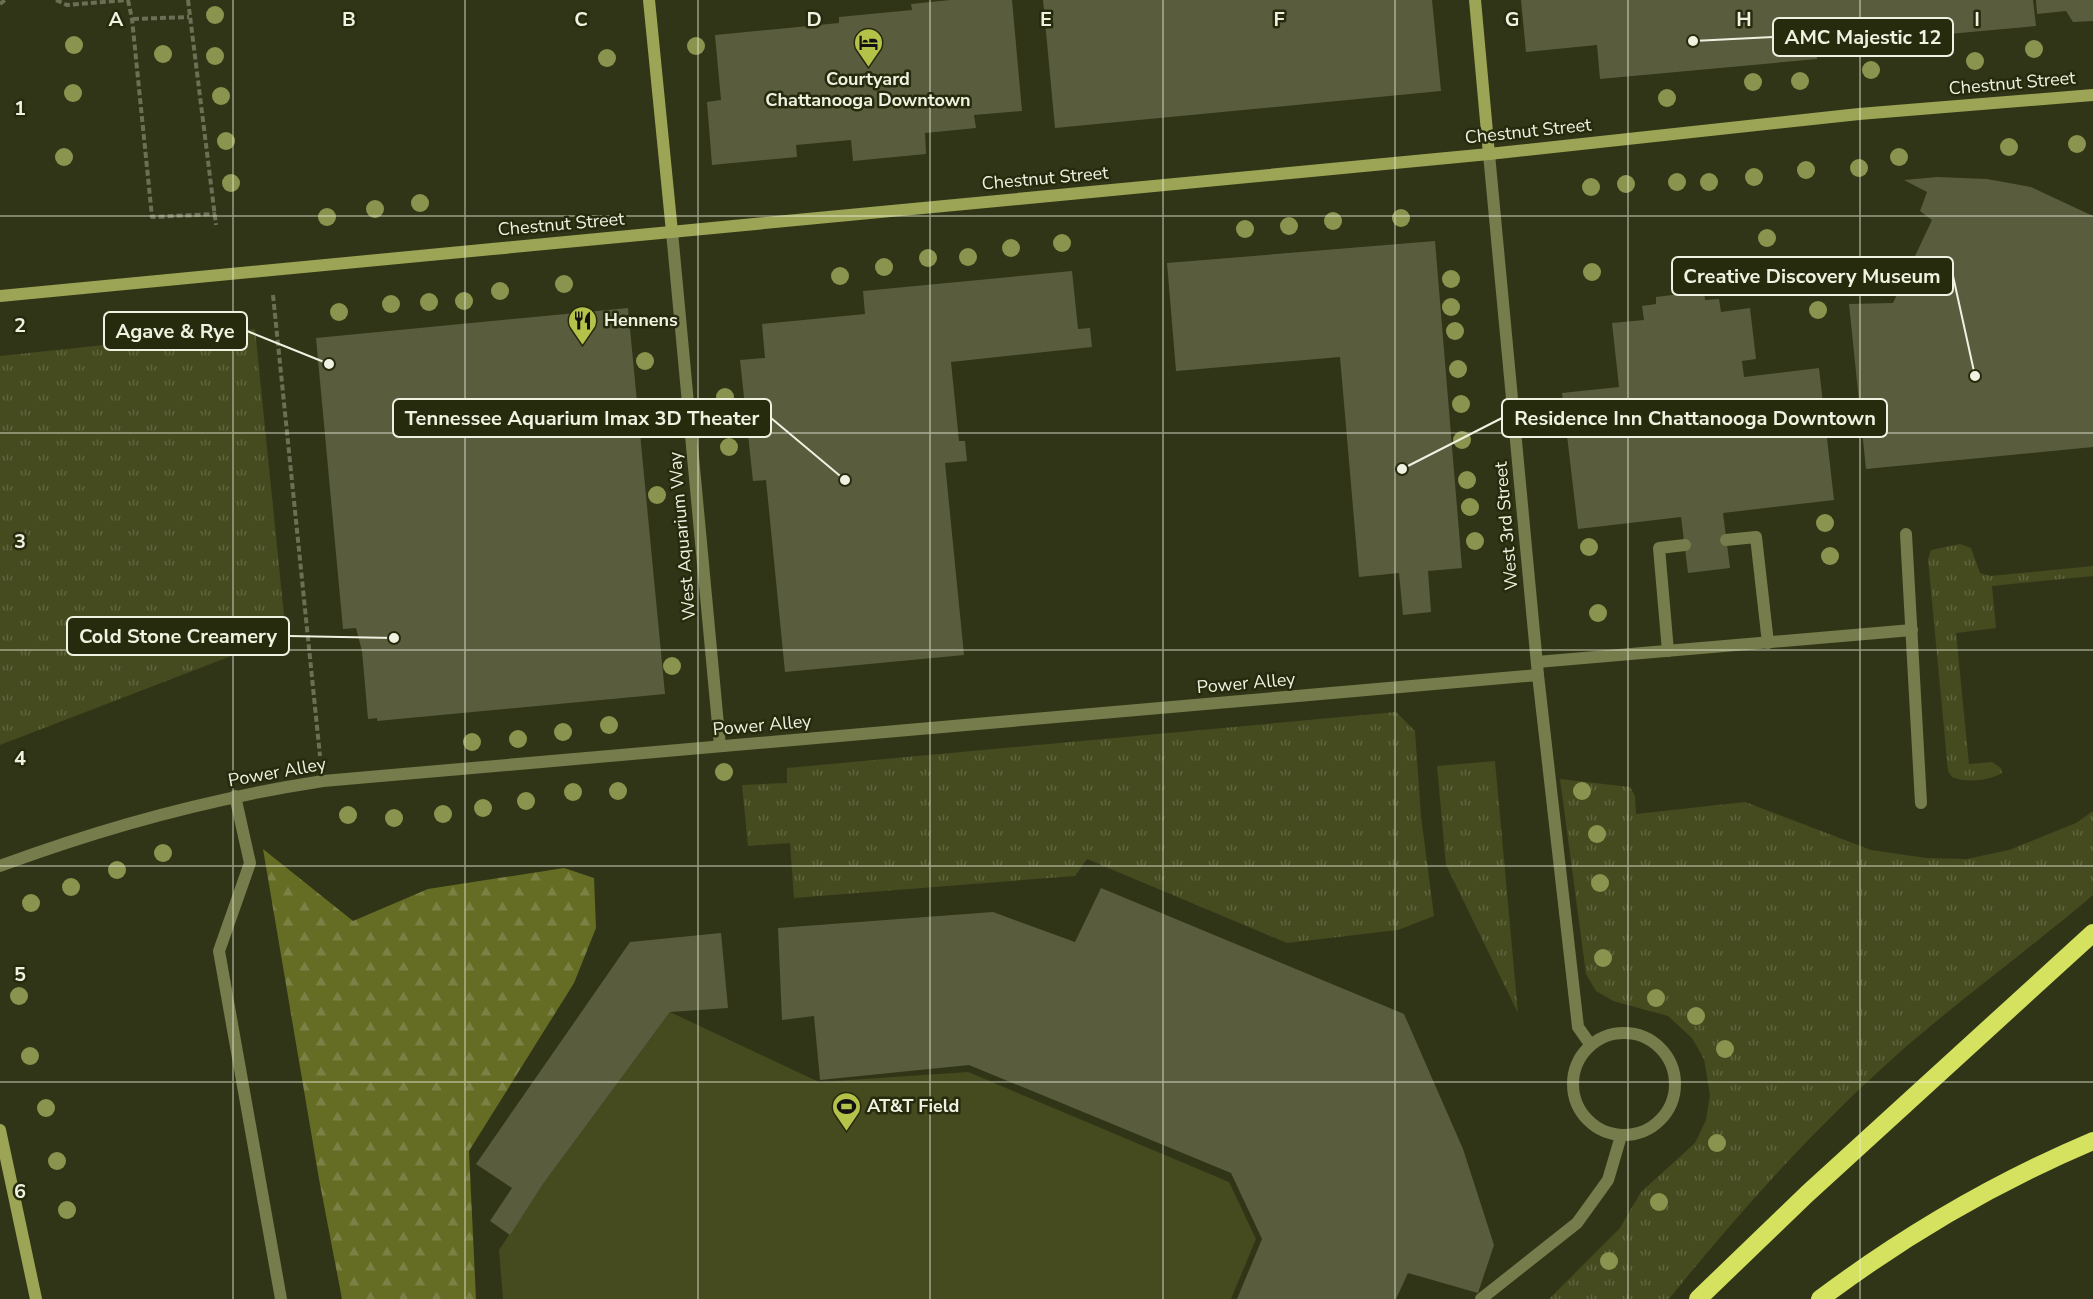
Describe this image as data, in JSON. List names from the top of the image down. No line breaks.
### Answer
{"streets":{"street":["Chestnut Street","West 3rd Street","West Aquarium Way","Power Alley"]},"crossings":[["Chestnut Street","West 3rd Street"],["Chestnut Street","West Aquarium Way"],["West 3rd Street","Power Alley"],["West Aquarium Way","Power Alley"]],"places":{"other":["AMC Majestic 12","Agave & Rye","Creative Discovery Museum","Residence Inn Chattanooga Downtown","Tennessee Aquarium Imax 3D Theater","Cold Stone Creamery"],"hotel":["Courtyard Chattanooga Downtown"],"restaurant":["Hennens"],"sports":["AT&T Field"]},"grid":{"columns":["A","B","C","D","E","F","G","H","I"],"rows":["1","2","3","4","5","6"]}}
